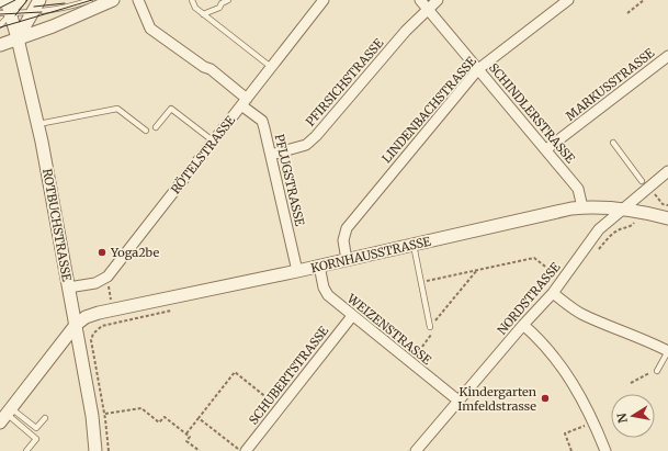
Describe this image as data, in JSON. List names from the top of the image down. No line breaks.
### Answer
{"streets":{"street":["PFIRSICHSTRASSE","MARKUSSTRASSE","LINDENBACHSTRASSE","SCHINDLERSTRASSE","RÖTELSTRASSE","PFLUGSTRASSE","ROTBUCHSTRASSE","KORNHAUSSTRASSE","NORDSTRASSE","WEIZENSTRASSE","SCHUBERTSTRASSE"]},"crossings":[["PFIRSICHSTRASSE","SCHINDLERSTRASSE"],["PFIRSICHSTRASSE","PFLUGSTRASSE"],["MARKUSSTRASSE","SCHINDLERSTRASSE"],["LINDENBACHSTRASSE","SCHINDLERSTRASSE"],["LINDENBACHSTRASSE","KORNHAUSSTRASSE"],["SCHINDLERSTRASSE","KORNHAUSSTRASSE"],["RÖTELSTRASSE","PFLUGSTRASSE"],["PFLUGSTRASSE","KORNHAUSSTRASSE"],["ROTBUCHSTRASSE","KORNHAUSSTRASSE"],["KORNHAUSSTRASSE","NORDSTRASSE"],["KORNHAUSSTRASSE","WEIZENSTRASSE"],["NORDSTRASSE","WEIZENSTRASSE"],["WEIZENSTRASSE","SCHUBERTSTRASSE"]],"places":["Yoga2be","Kindergarten Imfeldstrasse"],"north":"left"}
